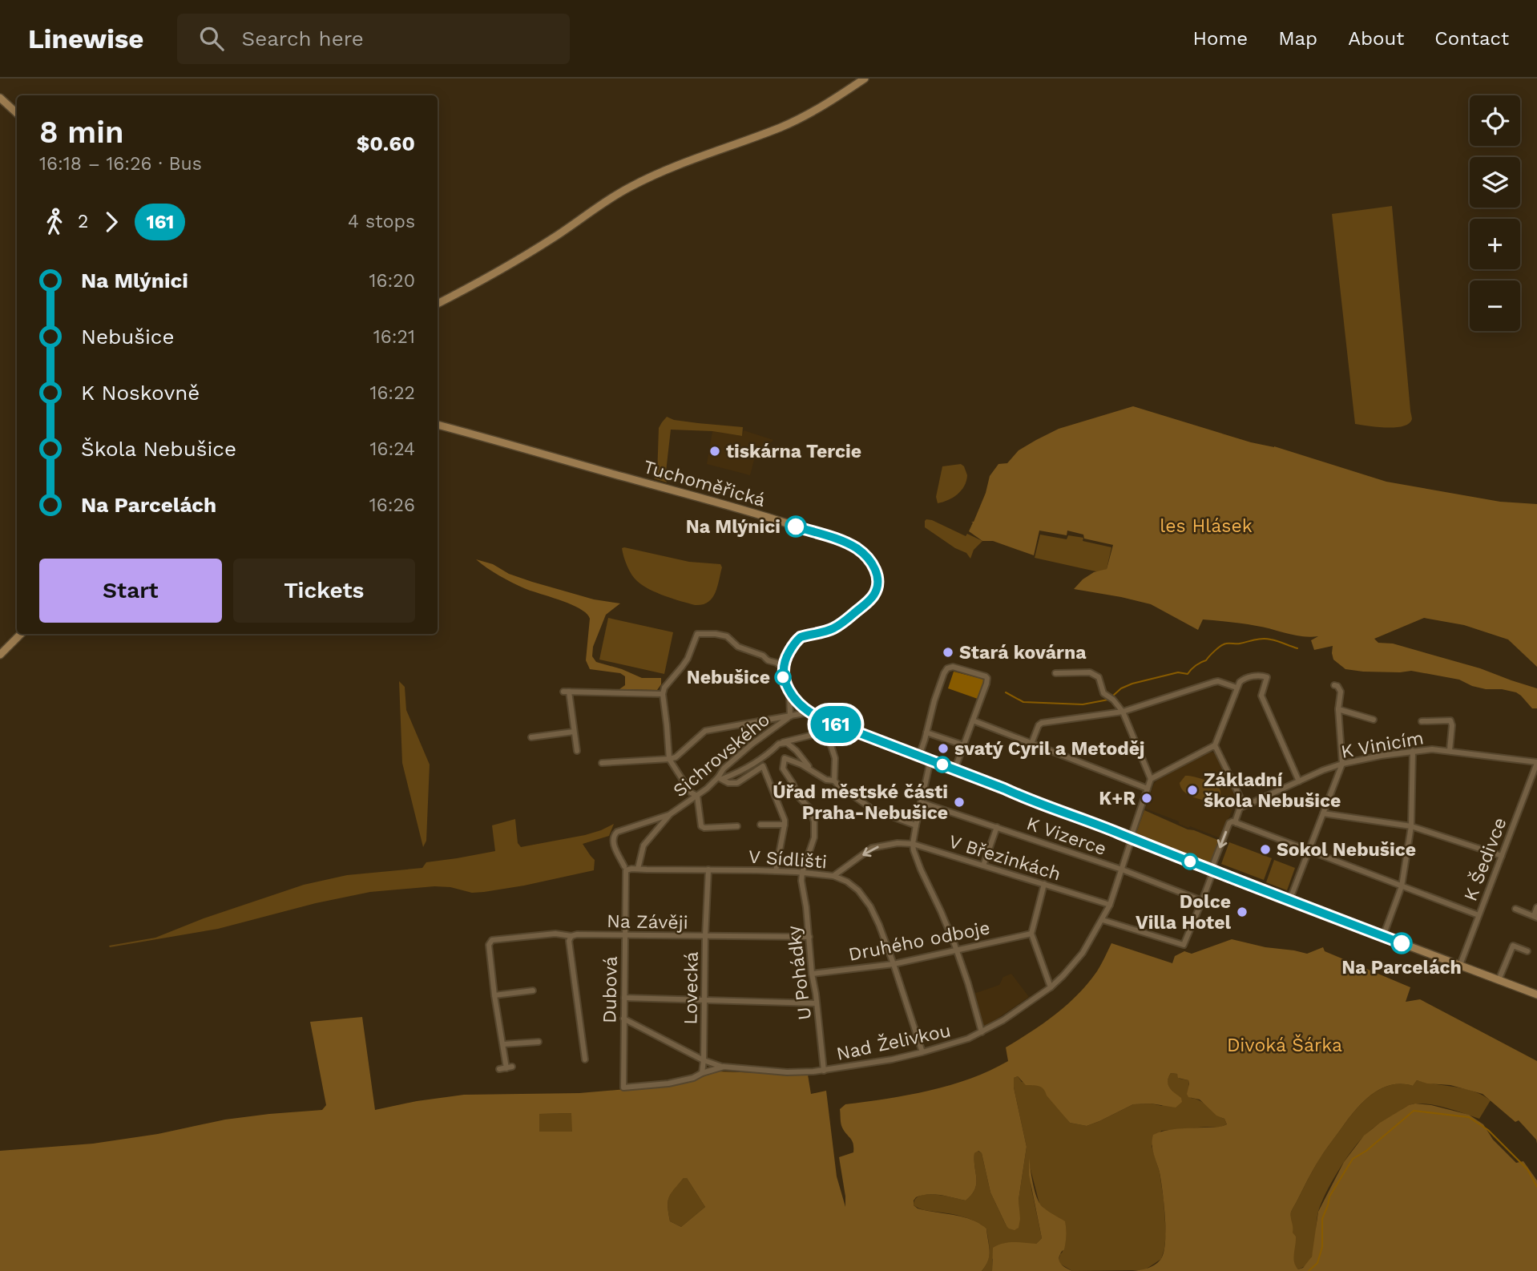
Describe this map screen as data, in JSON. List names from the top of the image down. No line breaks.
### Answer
{"streets":{"street":["Tuchoměřická","K Vinicím","Sichrovského","K Vizerce","V Březinkách","V Sídlišti","K Šedivce","Na Závěji","Druhého odboje","U Pohádky","Lovecká","Dubová","Nad Želivkou"]},"crossings":[["K Vinicím","K Šedivce"],["Sichrovského","V Sídlišti"],["Sichrovského","Dubová"],["K Vizerce","Nad Želivkou"],["V Březinkách","V Sídlišti"],["V Březinkách","Nad Želivkou"],["V Sídlišti","Druhého odboje"],["V Sídlišti","U Pohádky"],["V Sídlišti","Lovecká"],["V Sídlišti","Dubová"],["V Sídlišti","Nad Želivkou"],["Na Závěji","U Pohádky"],["Na Závěji","Lovecká"],["Na Závěji","Dubová"],["Druhého odboje","U Pohádky"],["U Pohádky","Nad Želivkou"],["Lovecká","Dubová"]],"parks":["les Hlásek","Divoká Šárka"],"places":["tiskárna Tercie","Na Mlýnici","Stará kovárna","Nebušice","svatý Cyril a Metoděj","Základní škola Nebušice","K+R","Úřad městské části Praha-Nebušice","Sokol Nebušice","Dolce Villa Hotel","Na Parcelách"],"lines":["bus line 161"],"page":{"header":"Linewise","search":"Search here","nav":["Home","Map","About","Contact"],"on_map":"161","map_buttons":["+","−"],"heading":["8 min","16:18 – 16:26 · Bus","$0.60"],"legs":["2","161","4 stops"],"list":[{"name":"Na Mlýnici","value":"16:20"},{"name":"Nebušice","value":"16:21"},{"name":"K Noskovně","value":"16:22"},{"name":"Škola Nebušice","value":"16:24"},{"name":"Na Parcelách","value":"16:26"}],"buttons":["Start","Tickets"]}}
